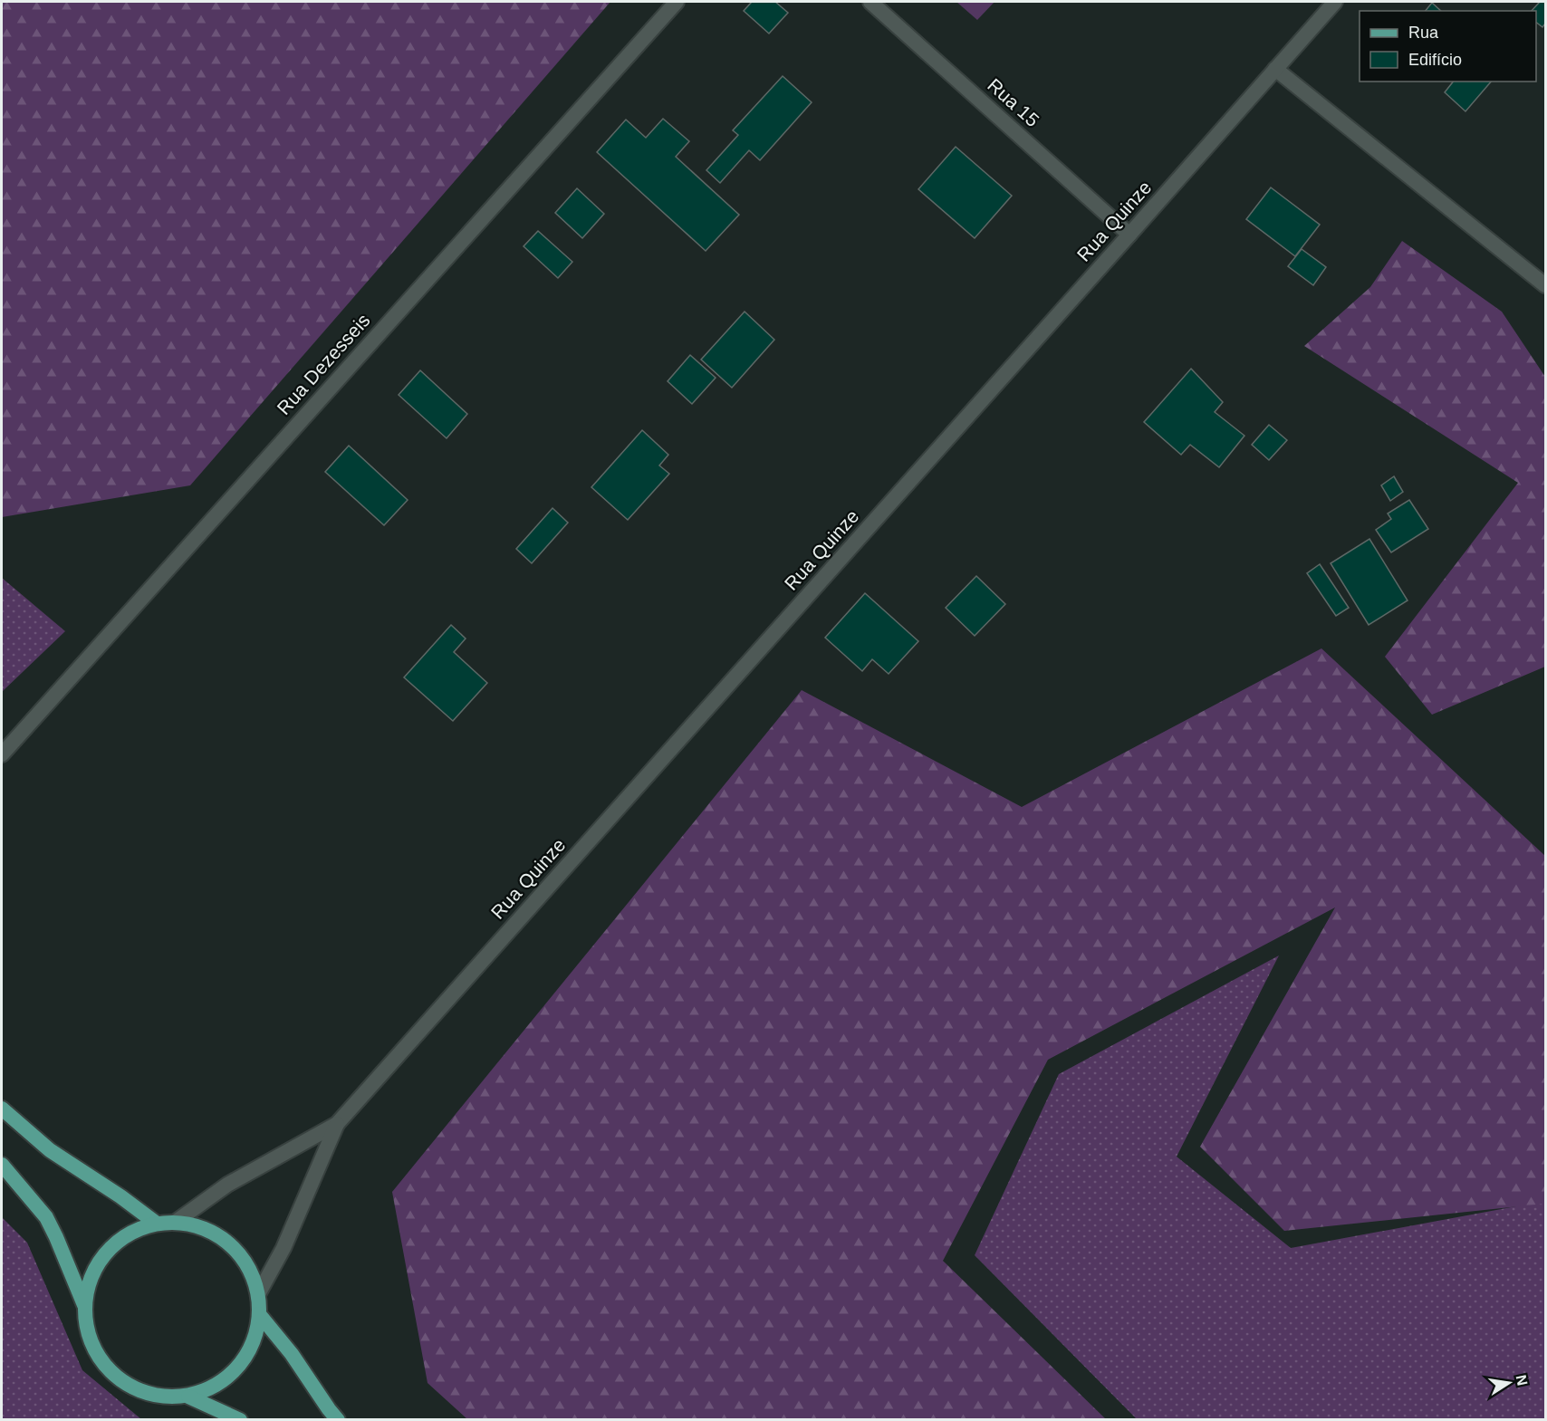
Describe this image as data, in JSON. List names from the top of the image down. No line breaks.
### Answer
{"streets":{"street":["Rua 15","Rua Quinze","Rua Dezesseis"]},"crossings":[["Rua 15","Rua Quinze"]],"legend":["Rua","Edifício"],"north":"right"}
